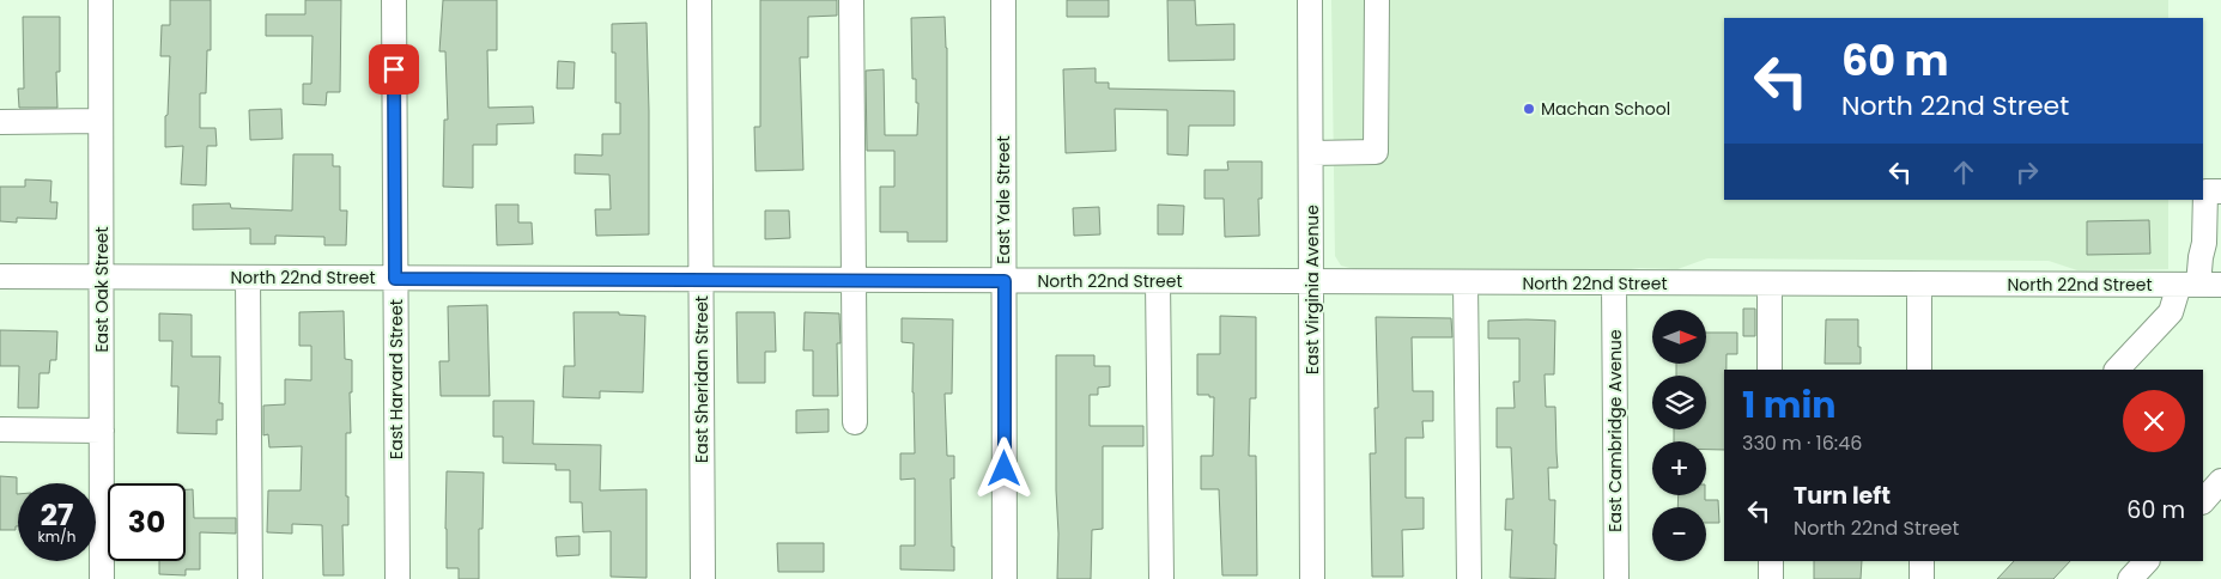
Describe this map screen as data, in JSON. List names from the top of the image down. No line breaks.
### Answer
{"streets":{"street":["East Yale Street","North 22nd Street","East Oak Street","East Virginia Avenue","East Harvard Street","East Sheridan Street","East Cambridge Avenue"]},"crossings":[["East Yale Street","North 22nd Street"],["North 22nd Street","East Oak Street"],["North 22nd Street","East Virginia Avenue"],["North 22nd Street","East Harvard Street"],["North 22nd Street","East Sheridan Street"],["North 22nd Street","East Cambridge Avenue"]],"places":["Machan School"],"north":"right","page":{"turn":["60 m","North 22nd Street"],"map_buttons":["+","−"],"heading":["1 min","330 m · 16:46"],"list":[{"name":"Turn left","note":"North 22nd Street","value":"60 m"}],"speed":"27 km/h","limit":"30"}}
